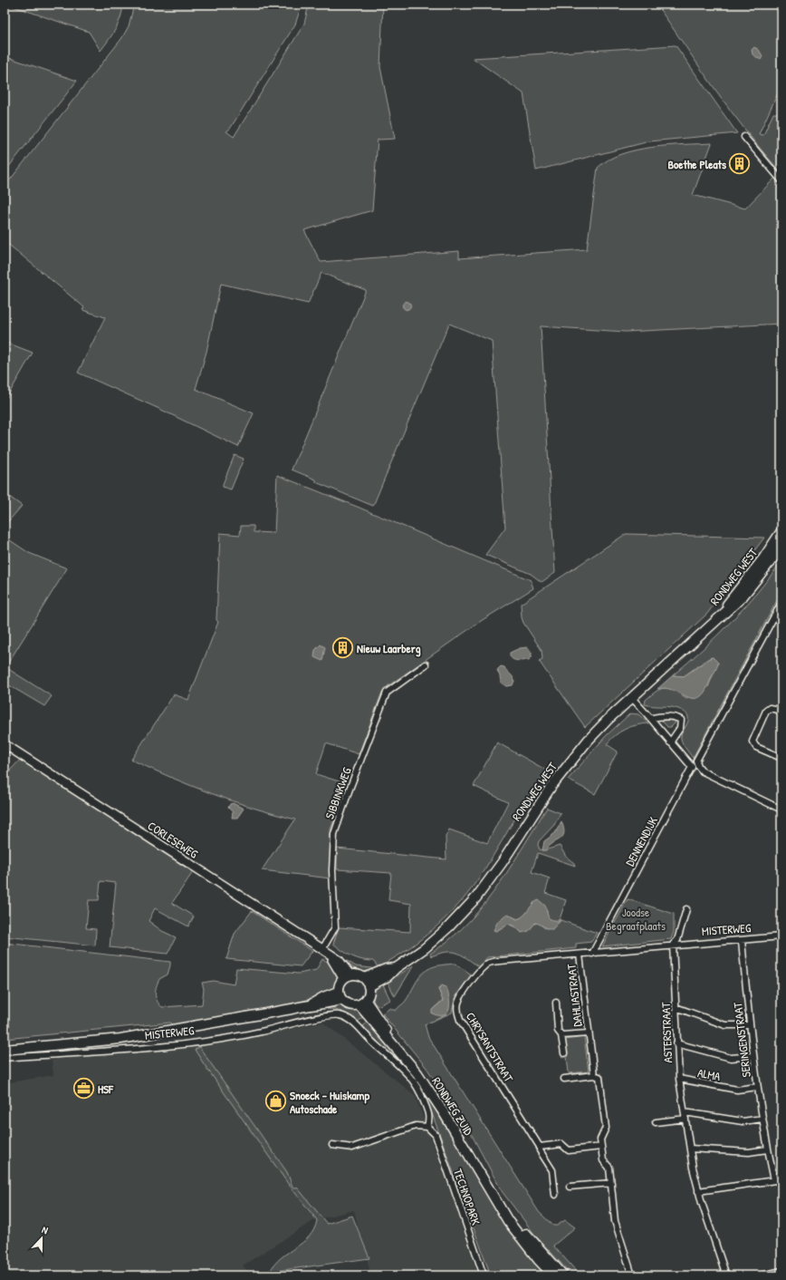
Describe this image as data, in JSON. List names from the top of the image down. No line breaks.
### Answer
{"streets":{"main road":["RONDWEG WEST","CORLESEWEG","MISTERWEG","RONDWEG ZUID"],"street":["SIBBINKWEG","DENNENDIJK","DAHLIASTRAAT","ASTERSTRAAT","SERINGENSTRAAT","CHRYSANTSTRAAT","ALMA","TECHNOPARK"]},"crossings":[["RONDWEG WEST","CORLESEWEG"],["RONDWEG WEST","DENNENDIJK"],["RONDWEG WEST","MISTERWEG"],["RONDWEG WEST","RONDWEG ZUID"],["SIBBINKWEG","CORLESEWEG"],["CORLESEWEG","MISTERWEG"],["CORLESEWEG","RONDWEG ZUID"],["DENNENDIJK","MISTERWEG"],["MISTERWEG","DAHLIASTRAAT"],["MISTERWEG","ASTERSTRAAT"],["MISTERWEG","SERINGENSTRAAT"],["MISTERWEG","CHRYSANTSTRAAT"],["MISTERWEG","RONDWEG ZUID"],["MISTERWEG","TECHNOPARK"],["DAHLIASTRAAT","CHRYSANTSTRAAT"],["ASTERSTRAAT","ALMA"],["SERINGENSTRAAT","ALMA"]],"parks":["Joodse Begraafplaats"],"places":{"building":["Boethe Pleats","Nieuw Laarberg"],"office":["HSF"],"shop":["Snoeck - Huiskamp Autoschade"]},"north":"top"}
